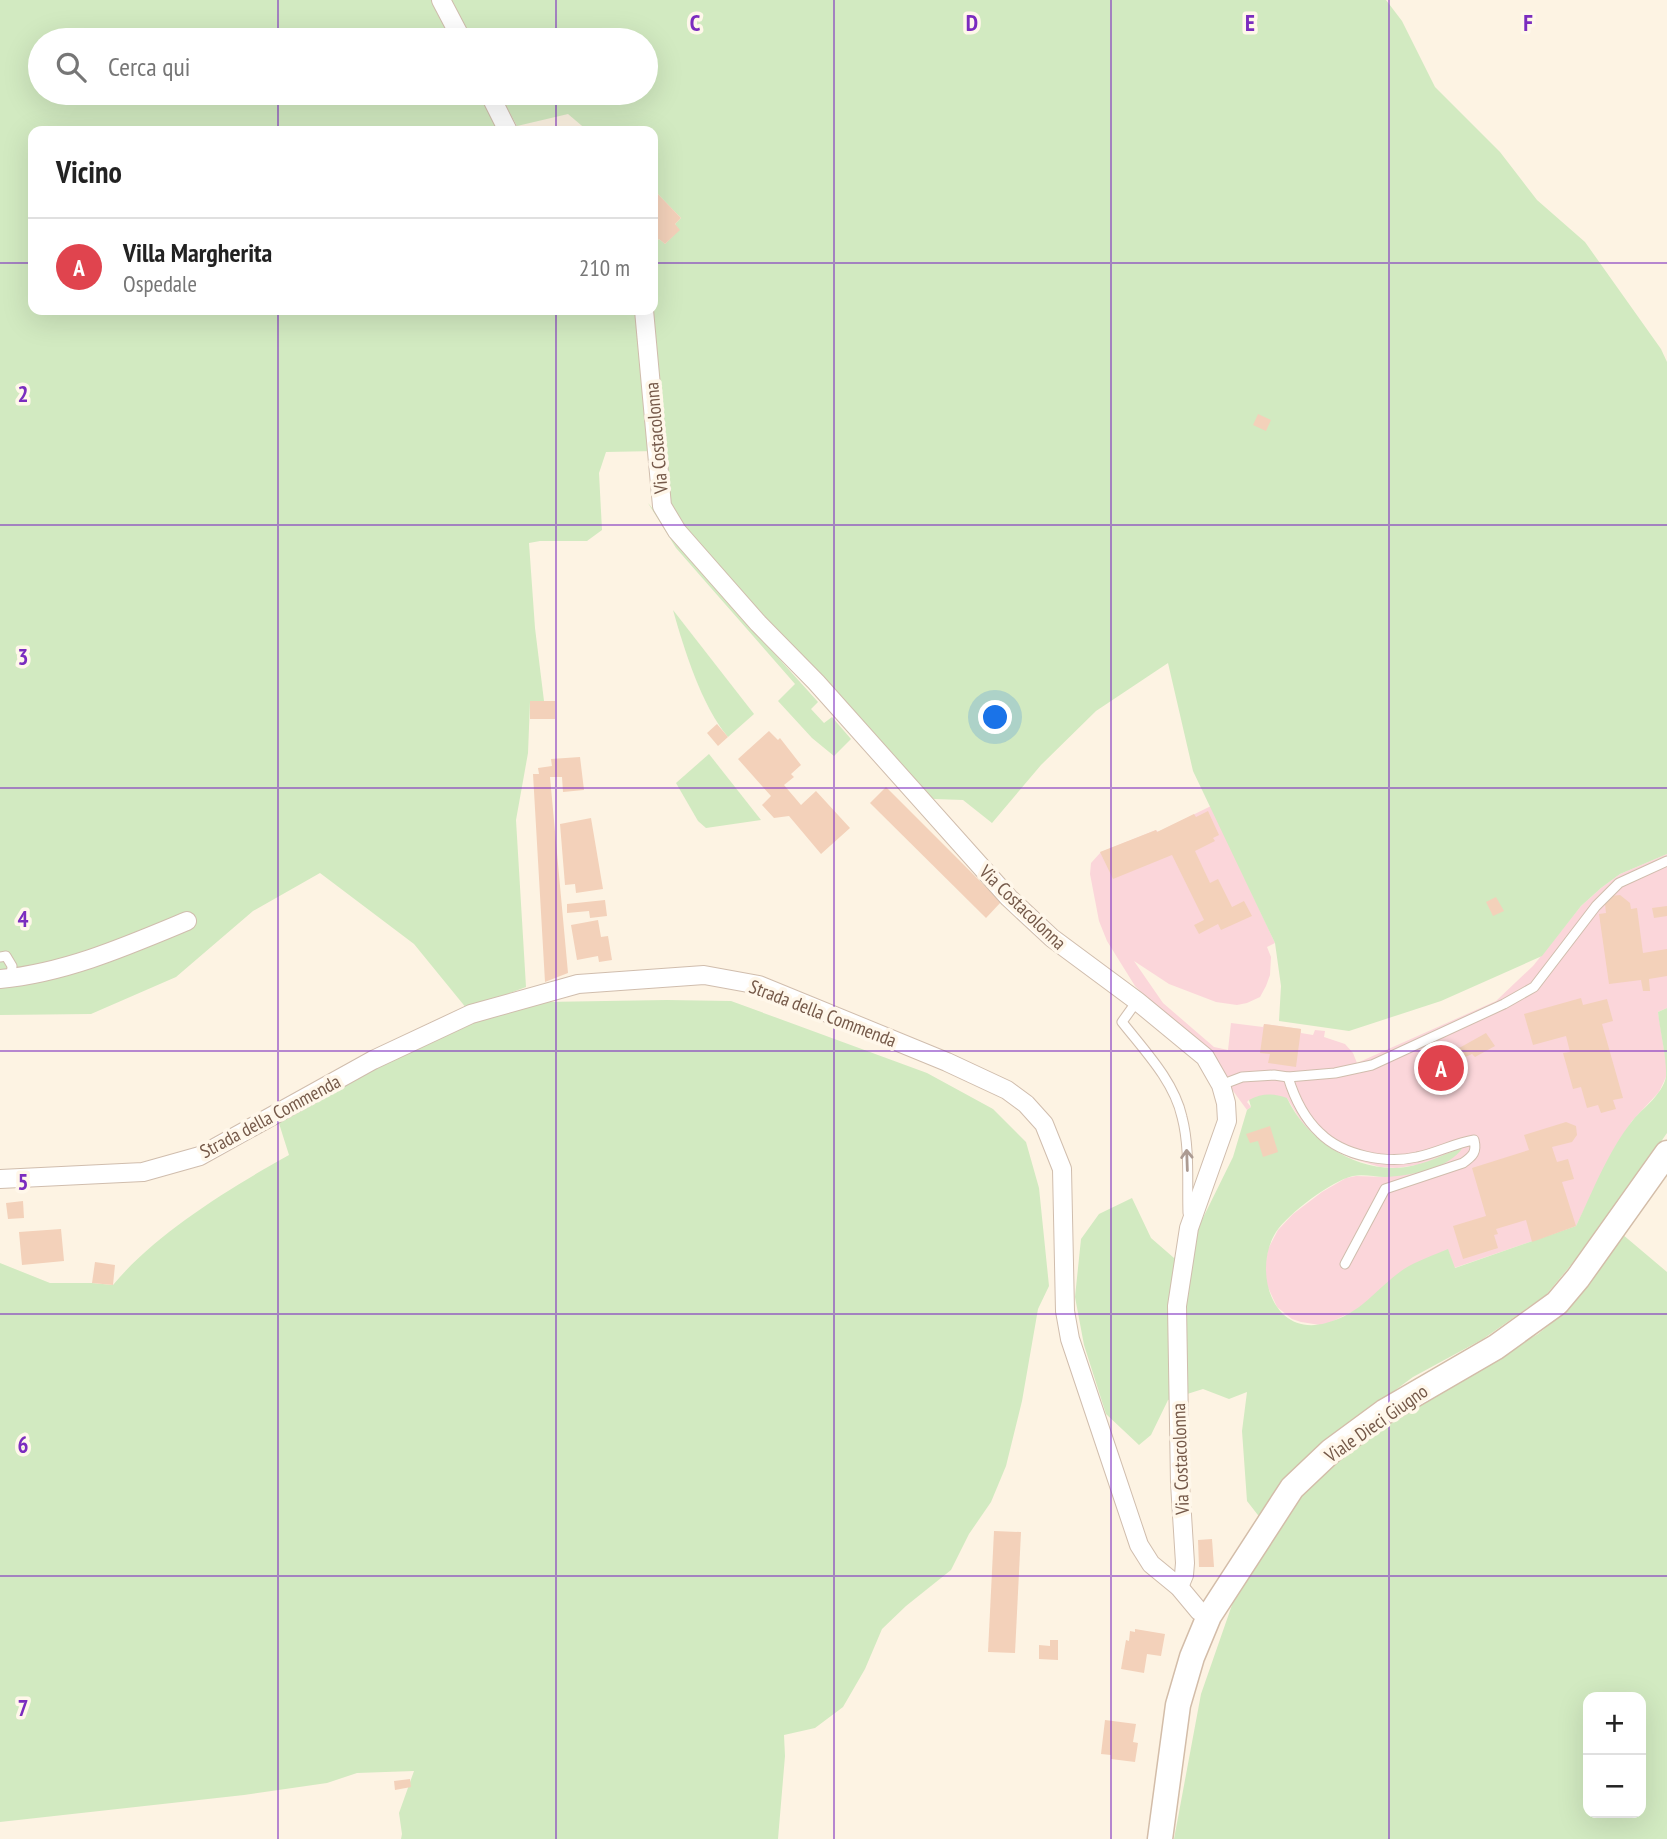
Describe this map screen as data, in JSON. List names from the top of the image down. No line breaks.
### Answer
{"streets":{"main road":["Viale Dieci Giugno"],"street":["Via Costacolonna","Strada della Commenda"]},"crossings":[["Via Costacolonna","Strada della Commenda"],["Strada della Commenda","Viale Dieci Giugno"]],"page":{"search":"Cerca qui","heading":"Vicino","list":[{"mark":"A","name":"Villa Margherita","note":"Ospedale","value":"210 m"}],"pins":"A","map_buttons":["+","−"]},"grid":{"columns":["C","D","E","F"],"rows":["2","3","4","5","6","7"]}}
